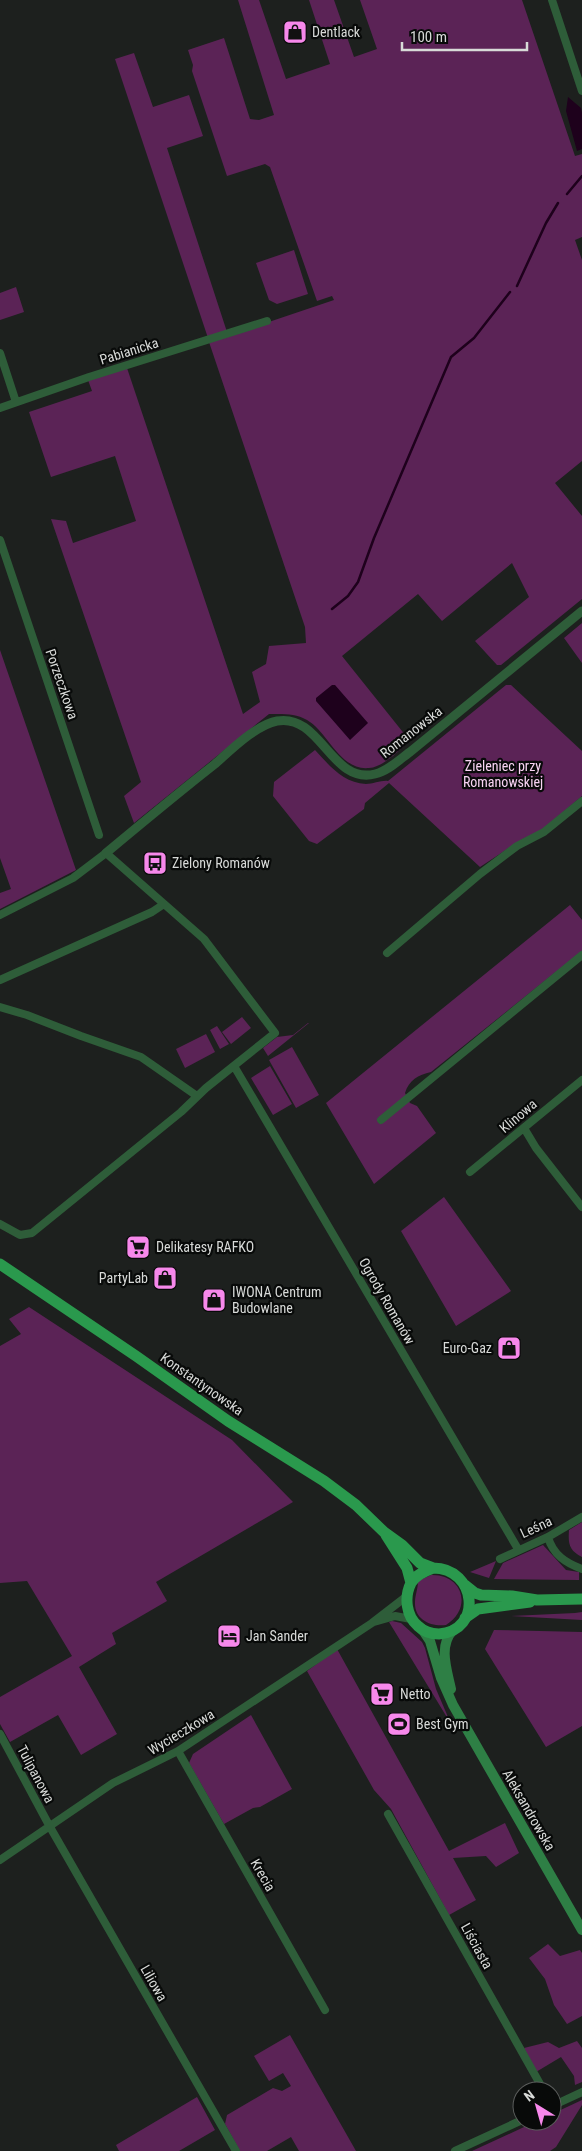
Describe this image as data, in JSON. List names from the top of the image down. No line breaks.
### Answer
{"streets":{"main road":["Konstantynowska","Aleksandrowska"],"street":["Pabianicka","Porzeczkowa","Romanowska","Klinowa","Ogrody Romanów","Leśna","Wycieczkowa","Tulipanowa","Krecia","Liściasta","Liliowa"]},"crossings":[["Ogrody Romanów","Leśna"],["Konstantynowska","Wycieczkowa"],["Konstantynowska","Aleksandrowska"],["Wycieczkowa","Tulipanowa"],["Wycieczkowa","Aleksandrowska"],["Wycieczkowa","Krecia"],["Wycieczkowa","Liliowa"],["Tulipanowa","Liliowa"]],"parks":["Zieleniec przy Romanowskiej"],"places":{"shop":["Dentlack","PartyLab","IWONA Centrum Budowlane","Euro-Gaz"],"bus stop":["Zielony Romanów"],"supermarket":["Delikatesy RAFKO","Netto"],"hotel":["Jan Sander"],"sports":["Best Gym"]},"scale_bar":"100 m","north":"top left"}
